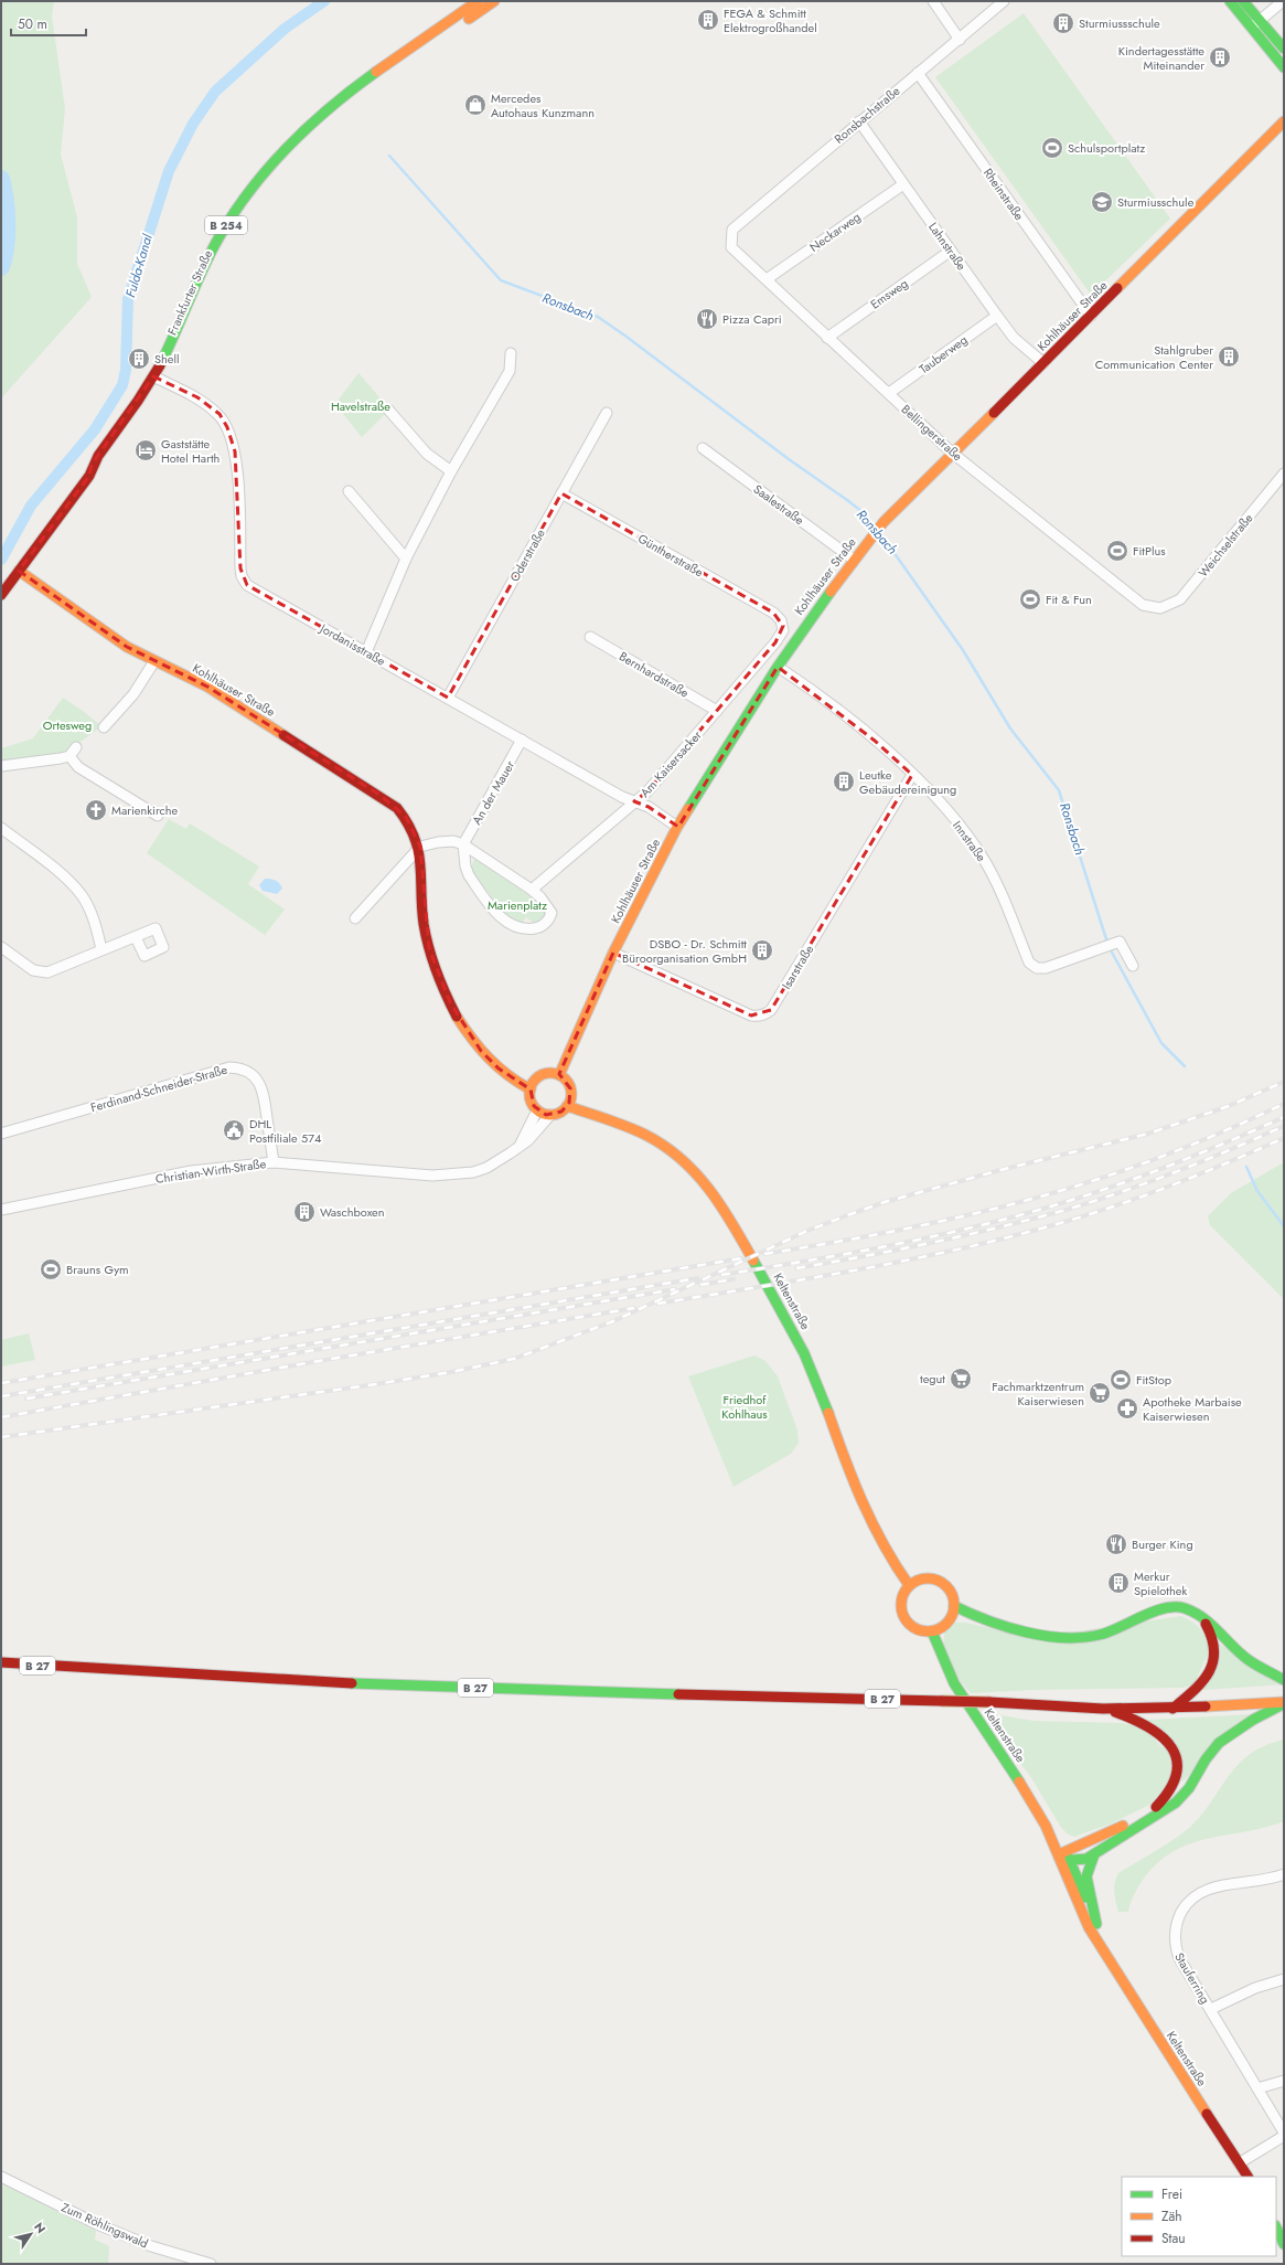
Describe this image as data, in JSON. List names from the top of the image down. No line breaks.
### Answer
{"streets":{"main road":["B 254","Frankfurter Straße","Kohlhäuser Straße","Keltenstraße","B 27"],"street":["Ronsbachstraße","Rheinstraße","Neckarweg","Lahnstraße","Emsweg","Tauberweg","Bellingerstraße","Saalestraße","Weichselstraße","Oderstraße","Güntherstraße","Jordanisstraße","Bernhardstraße","Am Kaisersacker","An der Mauer","Innstraße","Isarstraße","Ferdinand-Schneider-Straße","Christian-Wirth-Straße","Stauferring","Zum Röhlingswald"]},"crossings":[["Ronsbachstraße","Rheinstraße"],["Ronsbachstraße","Lahnstraße"],["Ronsbachstraße","Bellingerstraße"],["Rheinstraße","Kohlhäuser Straße"],["Neckarweg","Lahnstraße"],["Neckarweg","Bellingerstraße"],["Lahnstraße","Emsweg"],["Lahnstraße","Kohlhäuser Straße"],["Lahnstraße","Tauberweg"],["Frankfurter Straße","Kohlhäuser Straße"],["Frankfurter Straße","Jordanisstraße"],["Emsweg","Bellingerstraße"],["Kohlhäuser Straße","Bellingerstraße"],["Kohlhäuser Straße","Saalestraße"],["Kohlhäuser Straße","Jordanisstraße"],["Kohlhäuser Straße","Innstraße"],["Kohlhäuser Straße","Isarstraße"],["Kohlhäuser Straße","Christian-Wirth-Straße"],["Kohlhäuser Straße","Keltenstraße"],["Tauberweg","Bellingerstraße"],["Bellingerstraße","Weichselstraße"],["Oderstraße","Güntherstraße"],["Oderstraße","Jordanisstraße"],["Güntherstraße","Am Kaisersacker"],["Jordanisstraße","Am Kaisersacker"],["Jordanisstraße","An der Mauer"],["Bernhardstraße","Am Kaisersacker"],["Innstraße","Isarstraße"],["Ferdinand-Schneider-Straße","Christian-Wirth-Straße"],["Christian-Wirth-Straße","Keltenstraße"]],"water":["Fulda-Kanal","Ronsbach"],"parks":["Havelstraße","Ortesweg","Marienplatz","Friedhof Kohlhaus"],"places":{"building":["FEGA & Schmitt Elektrogroßhandel","Sturmiussschule","Kindertagesstätte Miteinander","Stahlgruber Communication Center","Shell","Leutke Gebäudereinigung","DSBO - Dr. Schmitt Büroorganisation GmbH","Waschboxen","Merkur Spielothek"],"shop":["Mercedes Autohaus Kunzmann"],"sports":["Schulsportplatz","FitPlus","Fit & Fun","Brauns Gym","FitStop"],"school or university":["Sturmiusschule"],"restaurant":["Pizza Capri","Burger King"],"hotel":["Gaststätte Hotel Harth"],"church":["Marienkirche"],"public building":["DHL Postfiliale 574"],"supermarket":["tegut","Fachmarktzentrum Kaiserwiesen"],"pharmacy":["Apotheke Marbaise Kaiserwiesen"]},"legend":["Frei","Zäh","Stau"],"scale_bar":"50 m","north":"top right"}
